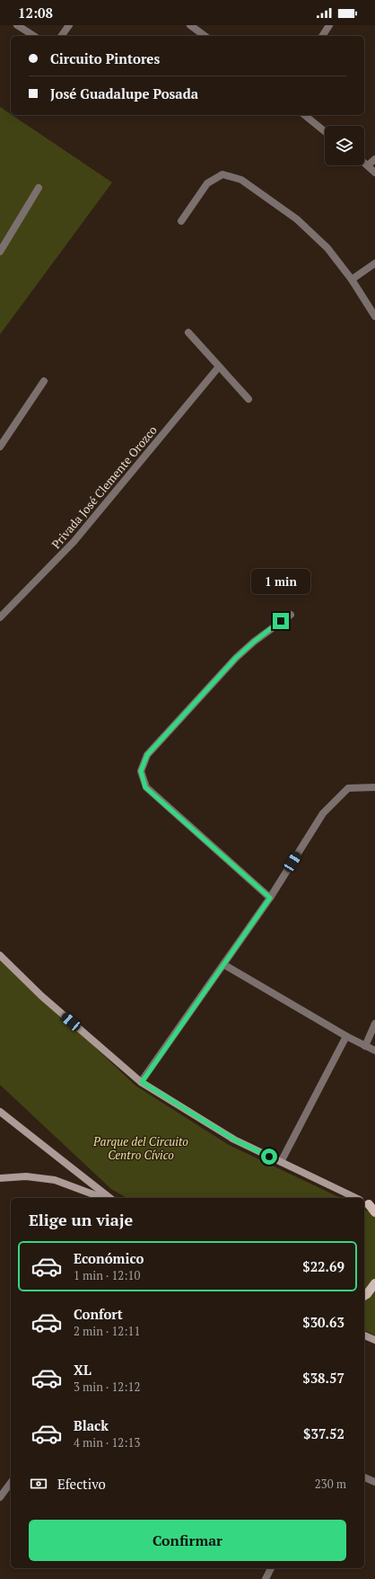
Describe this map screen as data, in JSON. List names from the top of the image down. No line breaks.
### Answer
{"streets":{"street":["Privada José Clemente Orozco"]},"parks":["Parque del Circuito Centro Cívico"],"page":{"status":"12:08","banner":["Circuito Pintores","José Guadalupe Posada"],"bubble":"1 min","heading":"Elige un viaje","list":[{"name":"Económico","note":"1 min · 12:10","value":"$22.69"},{"name":"Confort","note":"2 min · 12:11","value":"$30.63"},{"name":"XL","note":"3 min · 12:12","value":"$38.57"},{"name":"Black","note":"4 min · 12:13","value":"$37.52"}],"pay":["Efectivo","230 m"],"buttons":"Confirmar"}}
